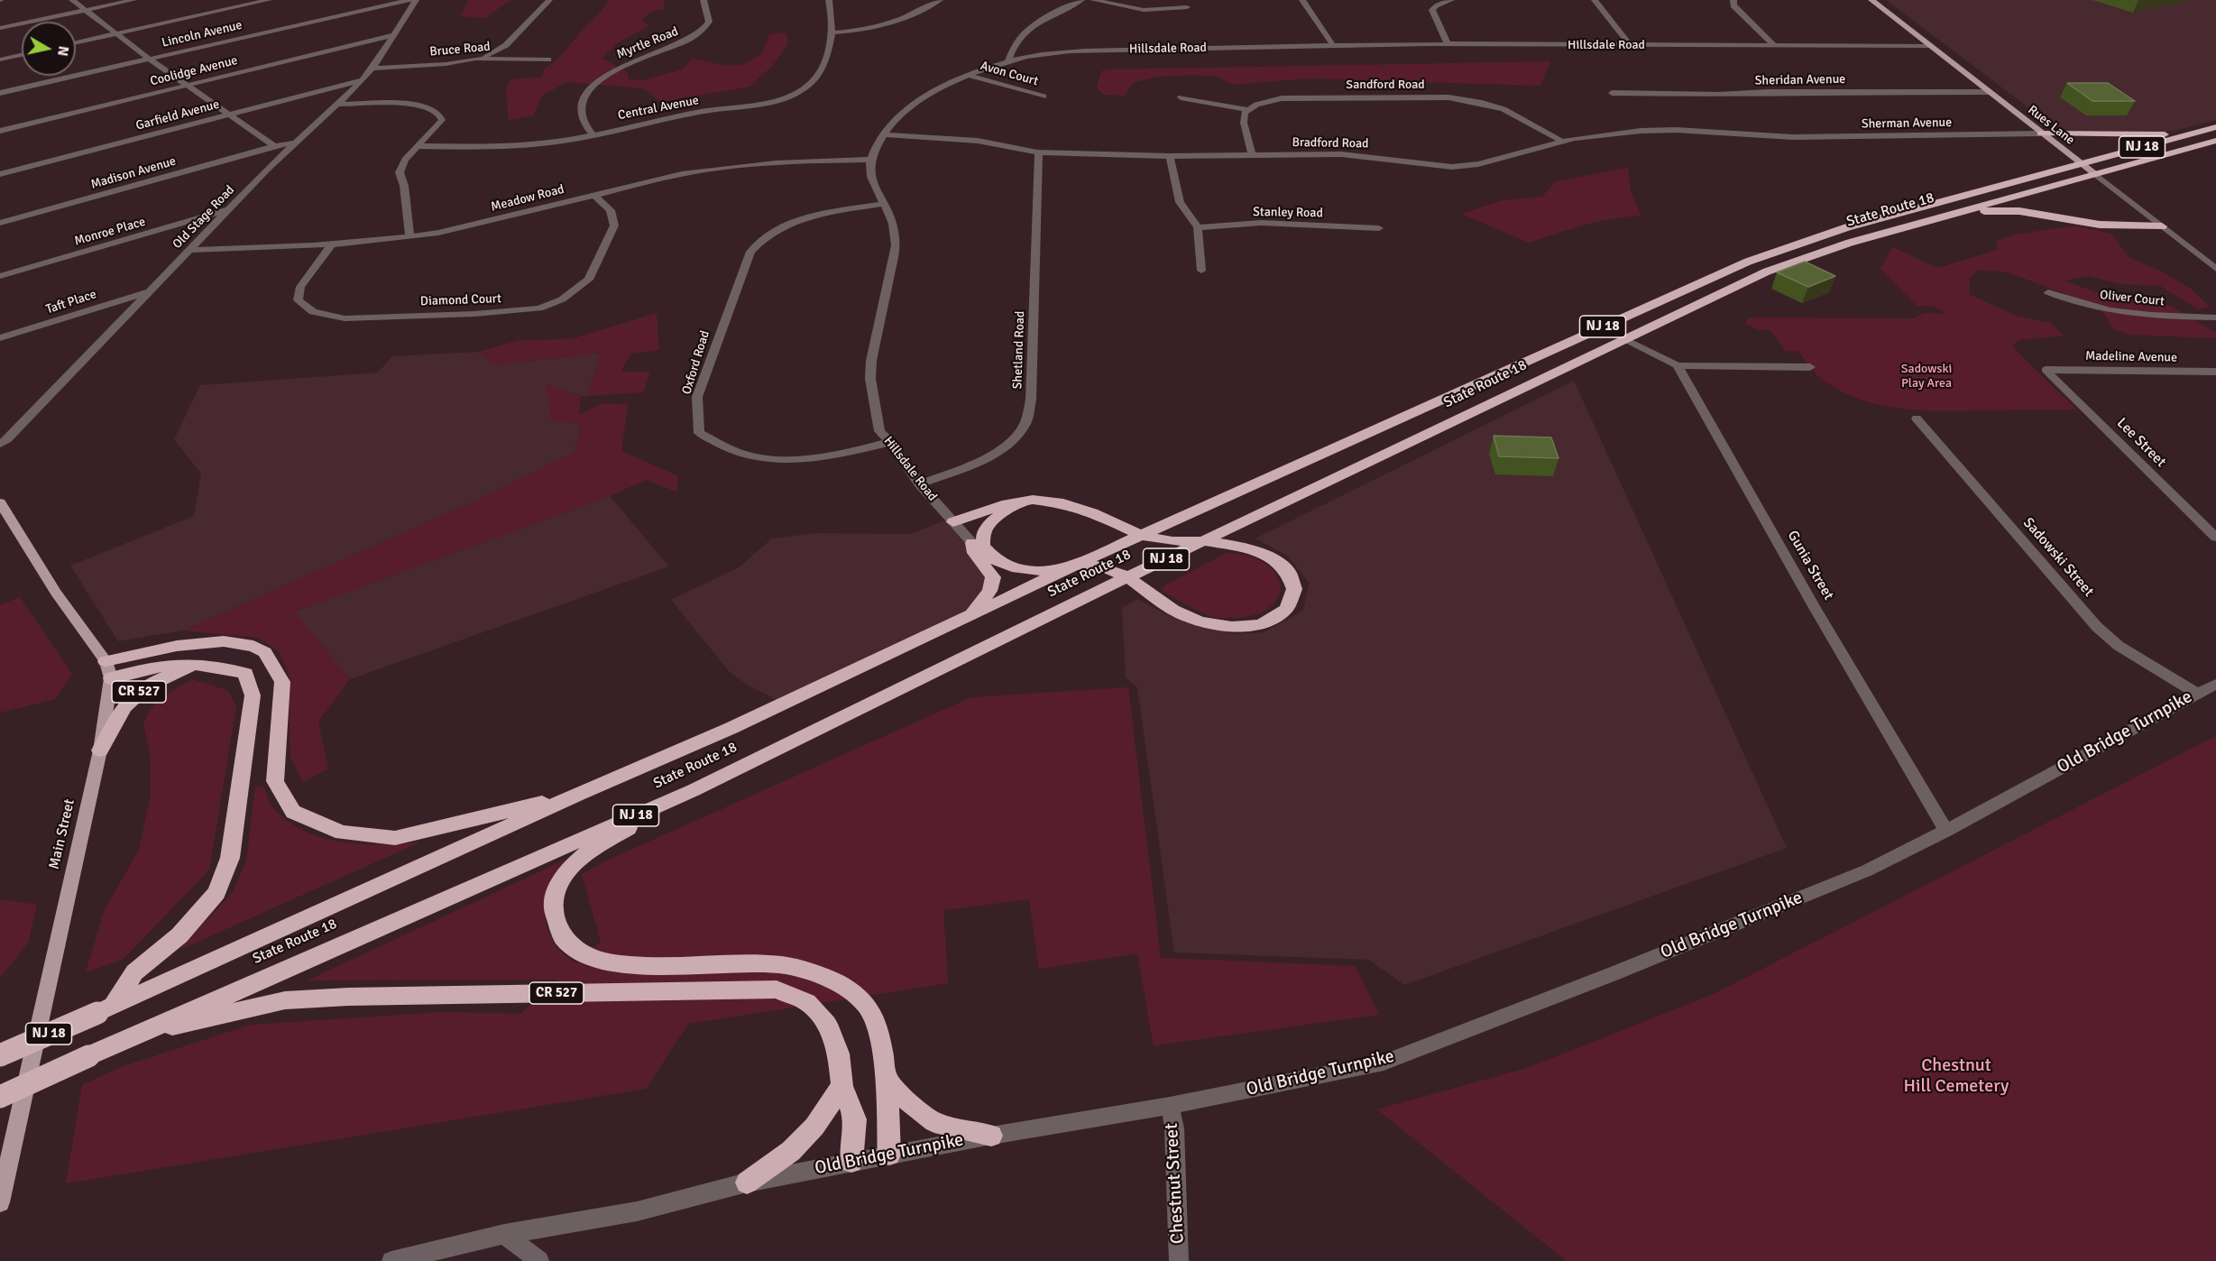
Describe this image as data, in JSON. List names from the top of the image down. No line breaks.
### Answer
{"streets":{"highway":["NJ 18","State Route 18","CR 527"],"main road":["Rues Lane","Main Street"],"street":["Lincoln Avenue","Myrtle Road","Hillsdale Road","Bruce Road","Coolidge Avenue","Avon Court","Sheridan Avenue","Sandford Road","Central Avenue","Garfield Avenue","Sherman Avenue","Bradford Road","Madison Avenue","Meadow Road","Stanley Road","Old Stage Road","Monroe Place","Oliver Court","Diamond Court","Taft Place","Shetland Road","Madeline Avenue","Oxford Road","Lee Street","Sadowski Street","Gunia Street","Old Bridge Turnpike","Chestnut Street"]},"crossings":[["Myrtle Road","Central Avenue"],["Hillsdale Road","Avon Court"],["Hillsdale Road","Rues Lane"],["Hillsdale Road","Bradford Road"],["Hillsdale Road","Meadow Road"],["Hillsdale Road","Shetland Road"],["Hillsdale Road","Oxford Road"],["Bruce Road","Old Stage Road"],["Coolidge Avenue","Old Stage Road"],["Sheridan Avenue","Rues Lane"],["Sandford Road","Bradford Road"],["Garfield Avenue","Old Stage Road"],["Sherman Avenue","Rues Lane"],["Sherman Avenue","Bradford Road"],["Rues Lane","State Route 18"],["Bradford Road","Shetland Road"],["Madison Avenue","Old Stage Road"],["Meadow Road","Old Stage Road"],["Meadow Road","Diamond Court"],["State Route 18","CR 527"],["Old Stage Road","Monroe Place"],["Old Stage Road","Taft Place"],["Madeline Avenue","Lee Street"],["Sadowski Street","Old Bridge Turnpike"],["Gunia Street","Old Bridge Turnpike"],["CR 527","Old Bridge Turnpike"],["CR 527","Main Street"],["Old Bridge Turnpike","Chestnut Street"]],"parks":["Sadowski Play Area","Chestnut Hill Cemetery"],"north":"right"}
